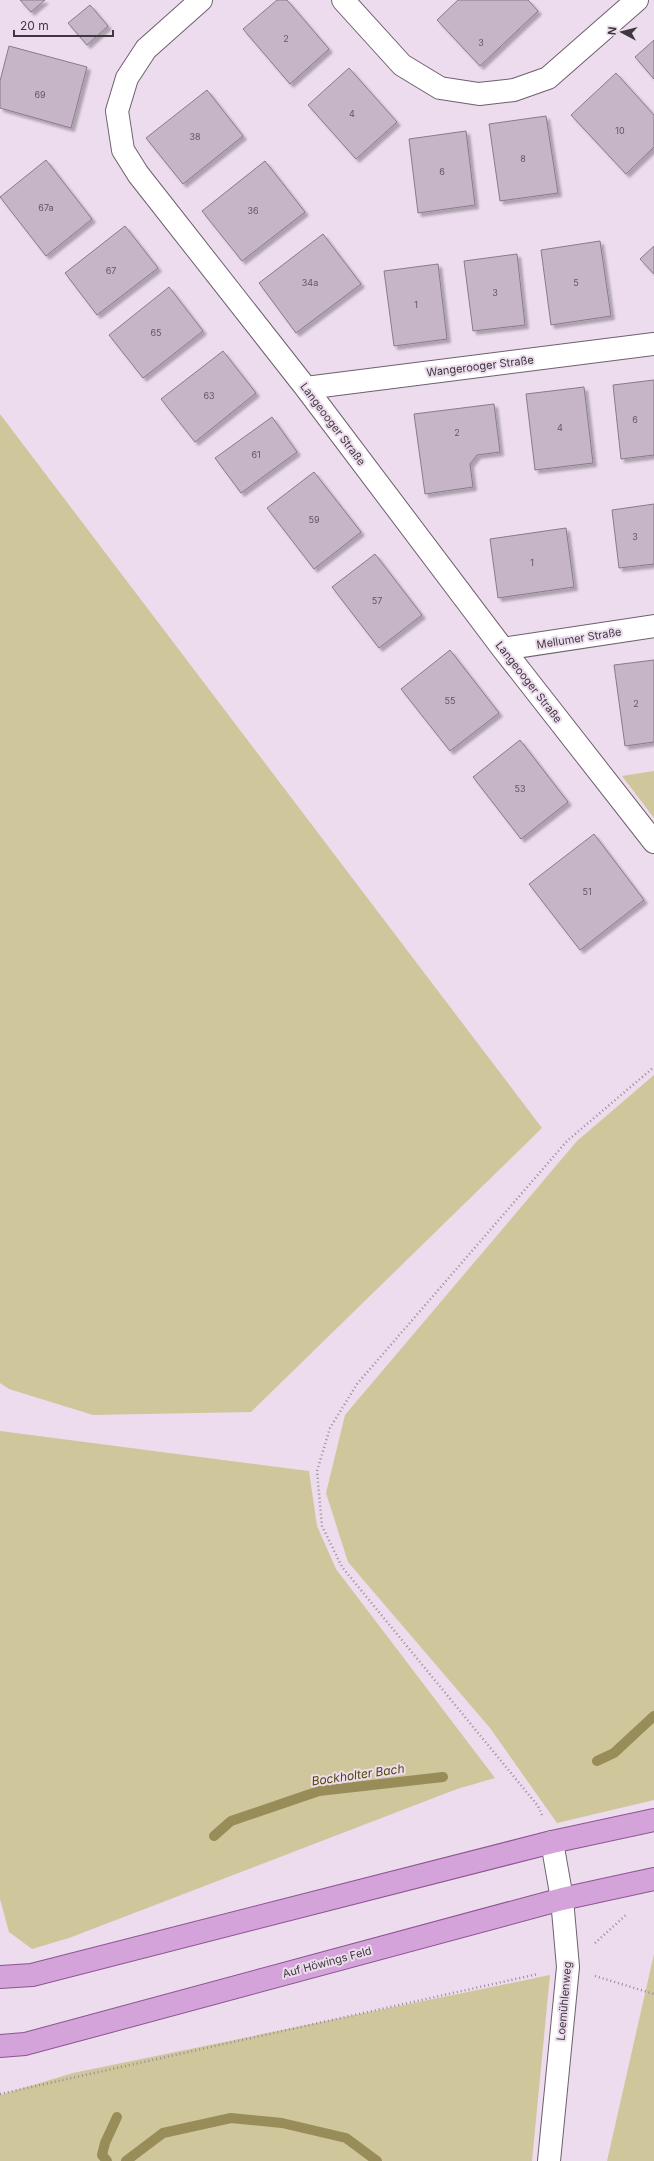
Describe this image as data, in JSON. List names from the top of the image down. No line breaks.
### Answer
{"streets":{"main road":["Auf Höwings Feld"],"street":["Wangerooger Straße","Langeooger Straße","Mellumer Straße","Loemühlenweg"]},"crossings":[["Wangerooger Straße","Langeooger Straße"],["Langeooger Straße","Mellumer Straße"],["Auf Höwings Feld","Loemühlenweg"]],"water":["Bockholter Bach"],"house_numbers":["2","3","69","4","10","38","8","6","67a","36","67","34a","5","3","1","65","63","6","4","2","61","59","3","1","57","55","2","53","51"],"scale_bar":"20 m","north":"left"}
